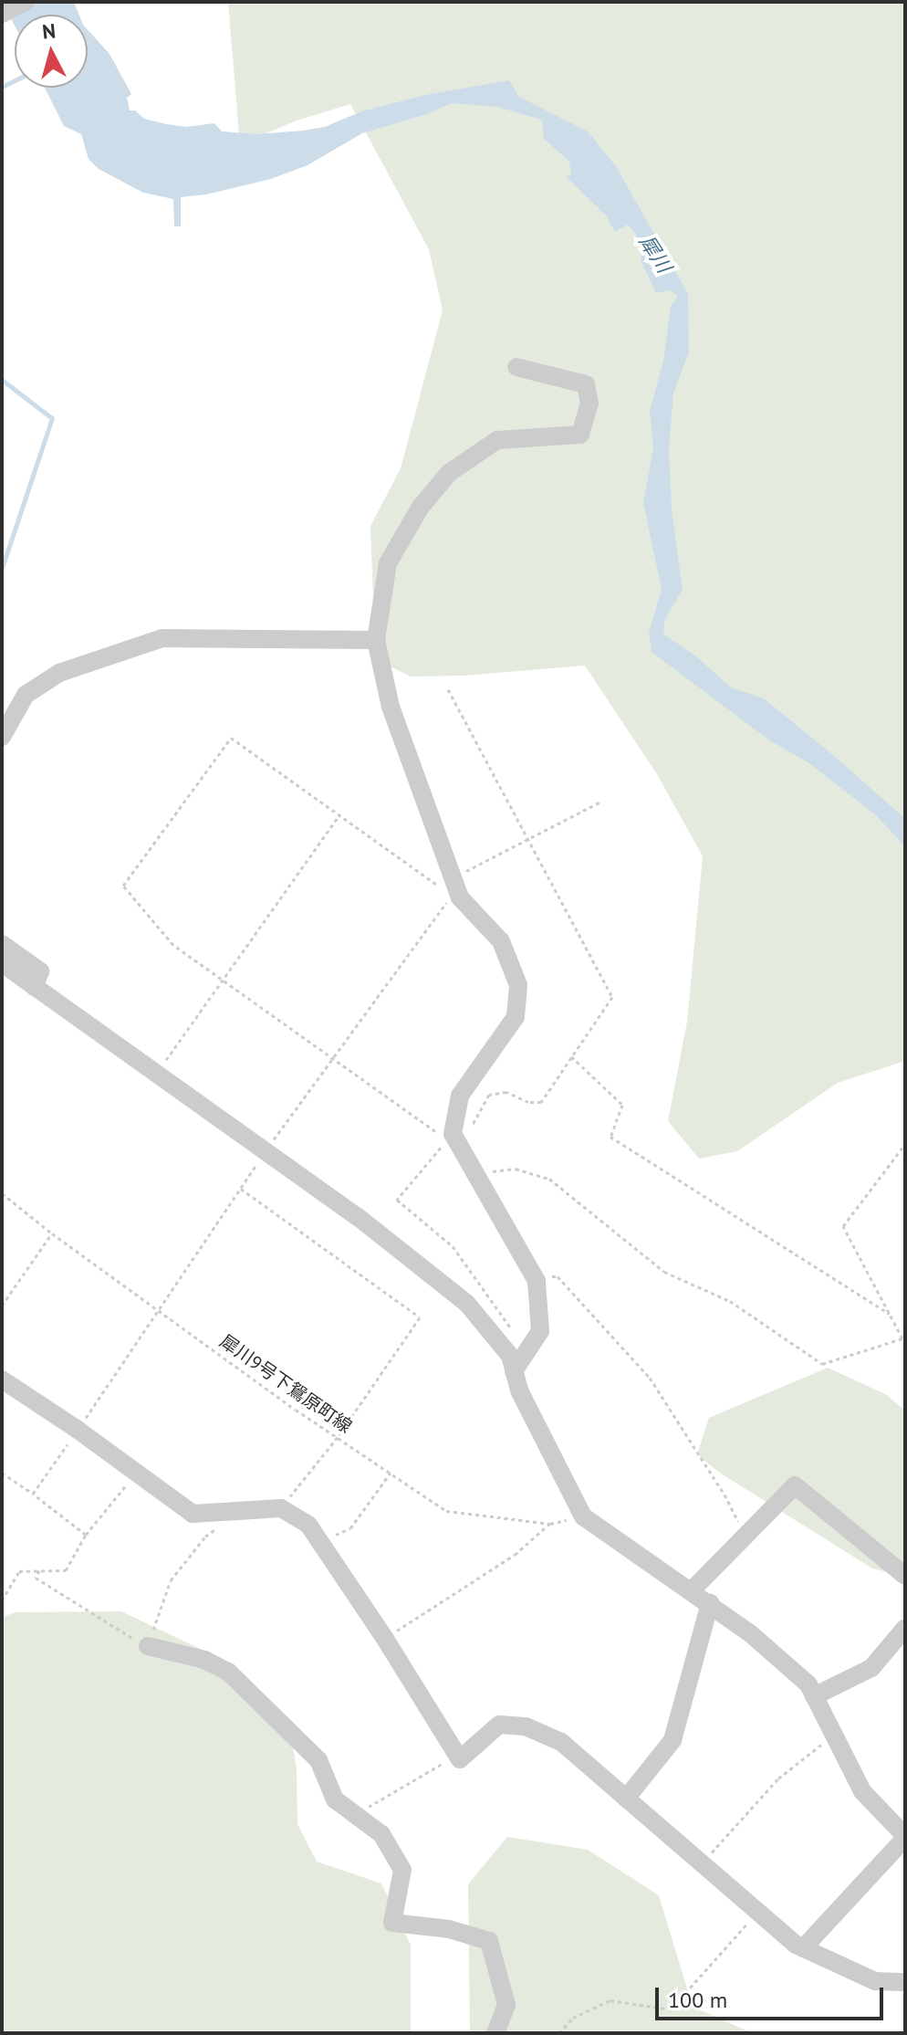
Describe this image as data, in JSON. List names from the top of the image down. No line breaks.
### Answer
{"streets":{"path":["犀川9号下鴛原町線"]},"water":["犀川"],"scale_bar":"100 m","north":"top"}
